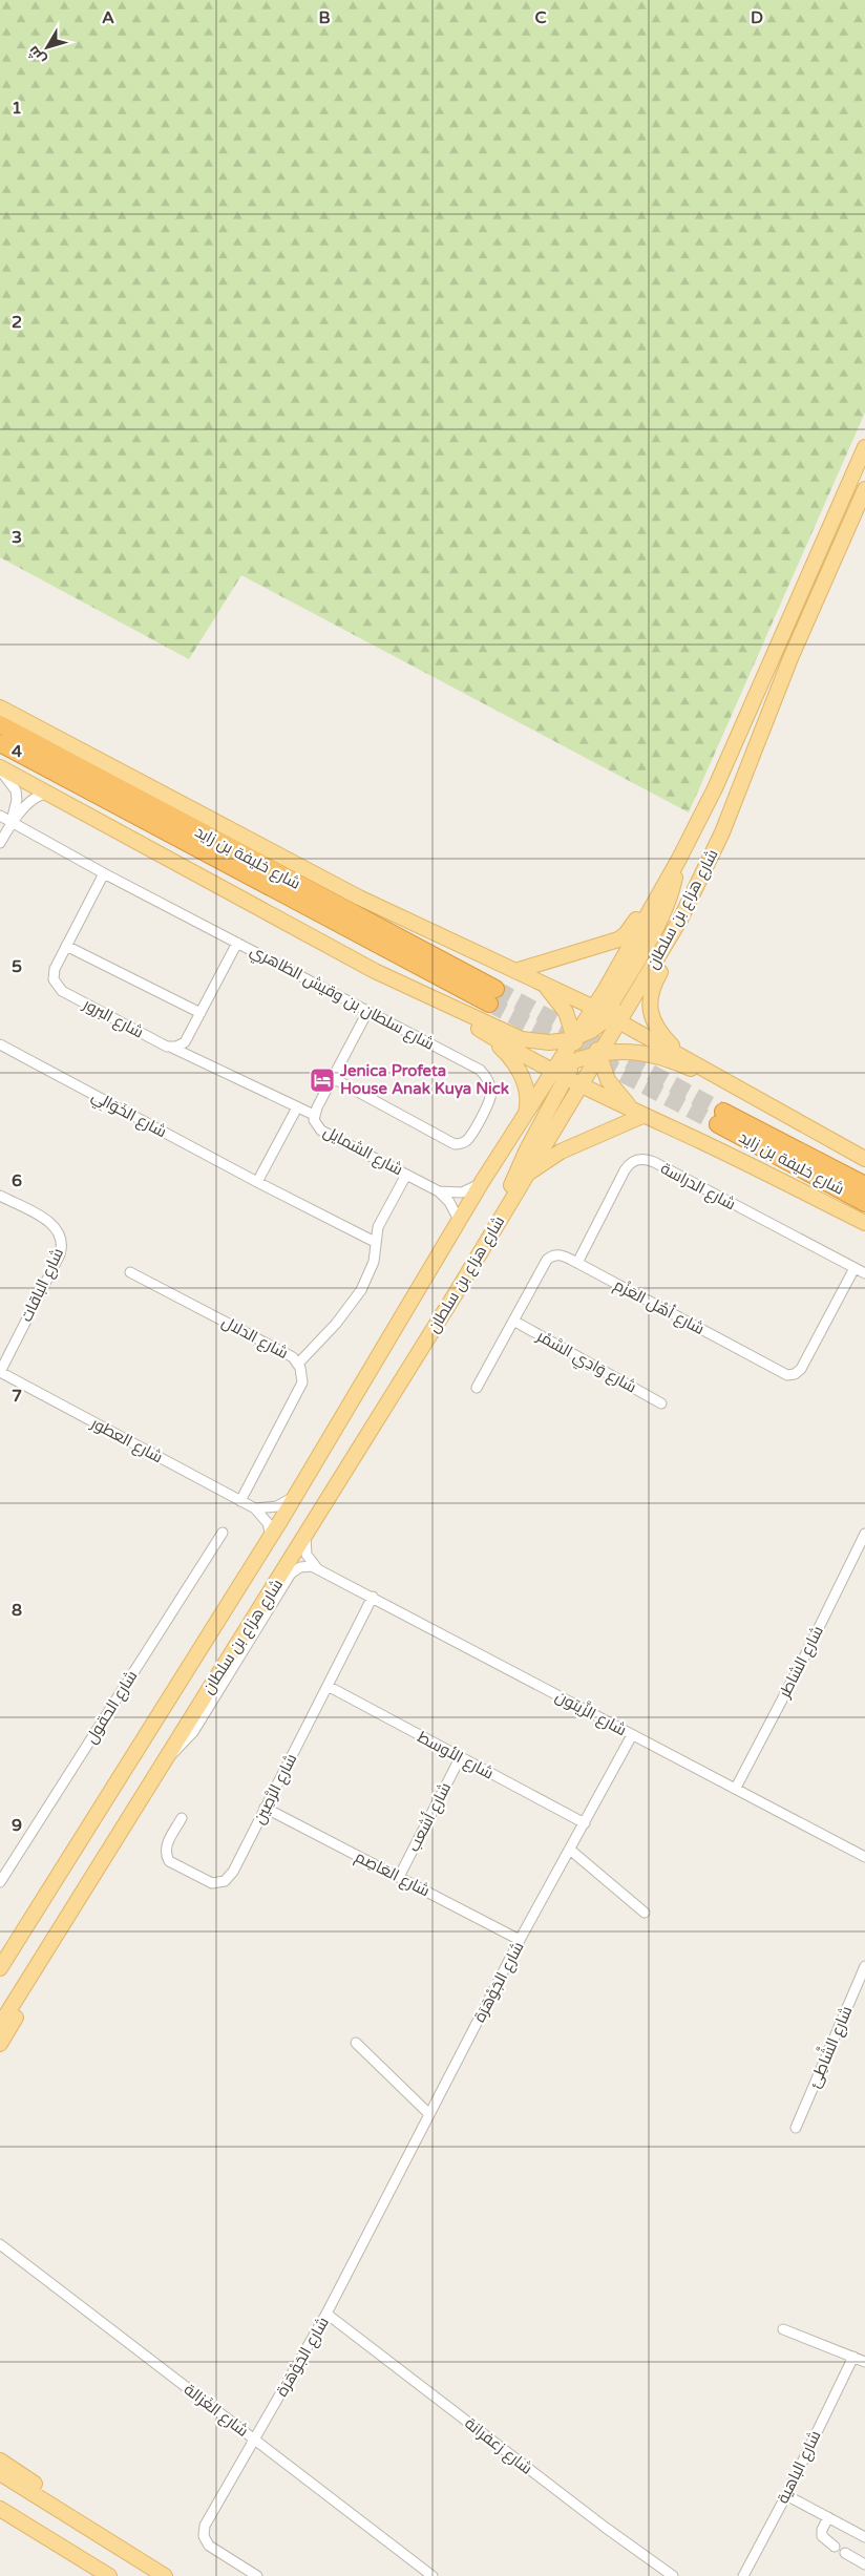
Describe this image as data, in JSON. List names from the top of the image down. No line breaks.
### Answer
{"streets":{"highway":["شارع خليفة بن زايد"],"main road":["شارع هزاع بن سلطان"],"street":["شارع سلطان بن وقيش الظاهري","شارع البرور","شارع الخَوَالِي","شارع الشمايل","شارع الدراسة","شارع الباقات","شارع أهْل العَزْم","شارع الدلال","شارع وَادِي السَّمْر","شارع العطور","شارع الشاطر","شارع الحقول","شارع الزَّيتون","شارع الأوسط","شارع الرَّصِين","شارع أشعب","شارع العَاصِم","شارع الجَوْهَرَة","شارع الشَّاطِئ","شارع الغَزالة","شارع زعفرانة","شارع الباهية"]},"crossings":[["شارع هزاع بن سلطان","شارع الشمايل"],["شارع هزاع بن سلطان","شارع العطور"],["شارع سلطان بن وقيش الظاهري","شارع البرور"],["شارع سلطان بن وقيش الظاهري","شارع الشمايل"],["شارع الدراسة","شارع أهْل العَزْم"],["شارع الباقات","شارع العطور"],["شارع أهْل العَزْم","شارع وَادِي السَّمْر"],["شارع الدلال","شارع العطور"],["شارع الشاطر","شارع الزَّيتون"],["شارع الزَّيتون","شارع الرَّصِين"],["شارع الزَّيتون","شارع الجَوْهَرَة"],["شارع الأوسط","شارع الرَّصِين"],["شارع الأوسط","شارع أشعب"],["شارع الأوسط","شارع الجَوْهَرَة"],["شارع الرَّصِين","شارع العَاصِم"],["شارع أشعب","شارع العَاصِم"],["شارع العَاصِم","شارع الجَوْهَرَة"],["شارع الجَوْهَرَة","شارع الغَزالة"],["شارع الجَوْهَرَة","شارع زعفرانة"]],"places":{"hotel":["Jenica Profeta House Anak Kuya Nick"]},"north":"bottom left","grid":{"columns":["A","B","C","D"],"rows":["1","2","3","4","5","6","7","8","9"]}}
